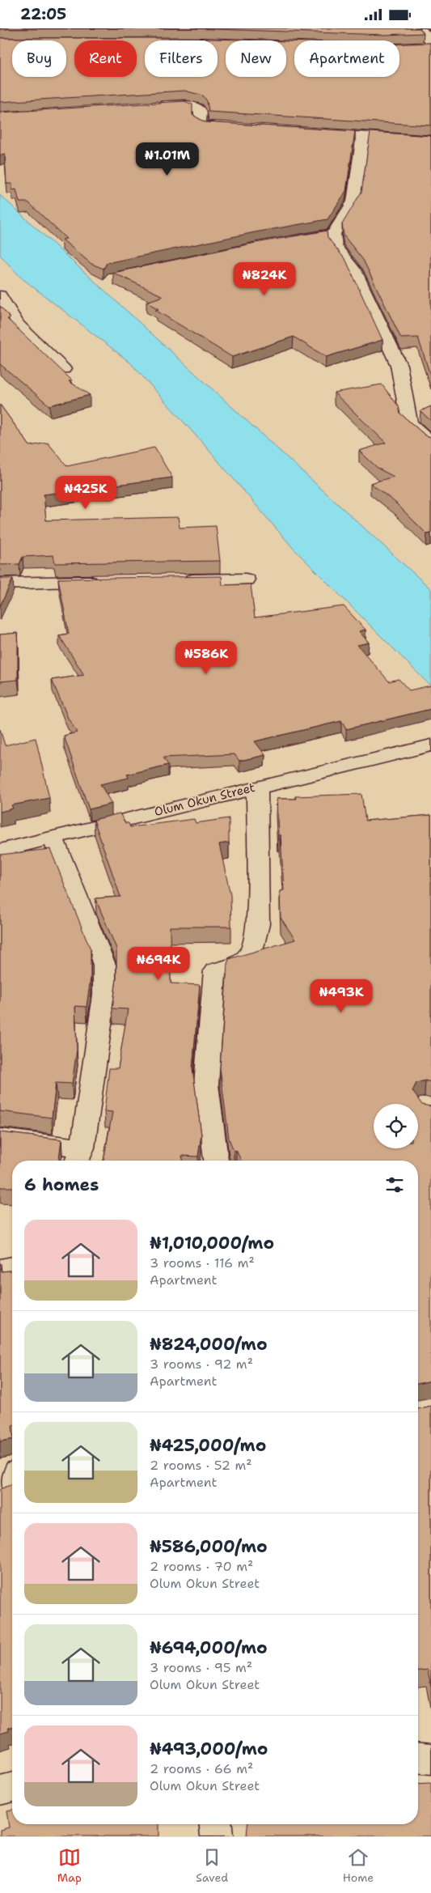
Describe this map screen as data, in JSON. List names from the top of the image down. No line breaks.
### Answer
{"streets":{"street":["Olum Okun Street"]},"page":{"status":"22:05","chip":["Buy","Rent","Filters","New","Apartment"],"price":["₦1.01M","₦824K","₦425K","₦586K","₦694K","₦493K"],"heading":"6 homes","list":[{"name":"₦1,010,000/mo","note":"3 rooms · 116 m² · Apartment"},{"name":"₦824,000/mo","note":"3 rooms · 92 m² · Apartment"},{"name":"₦425,000/mo","note":"2 rooms · 52 m² · Apartment"},{"name":"₦586,000/mo","note":"2 rooms · 70 m² · Olum Okun Street"},{"name":"₦694,000/mo","note":"3 rooms · 95 m² · Olum Okun Street"},{"name":"₦493,000/mo","note":"2 rooms · 66 m² · Olum Okun Street"}],"tabs":["Map","Saved","Home"]}}
